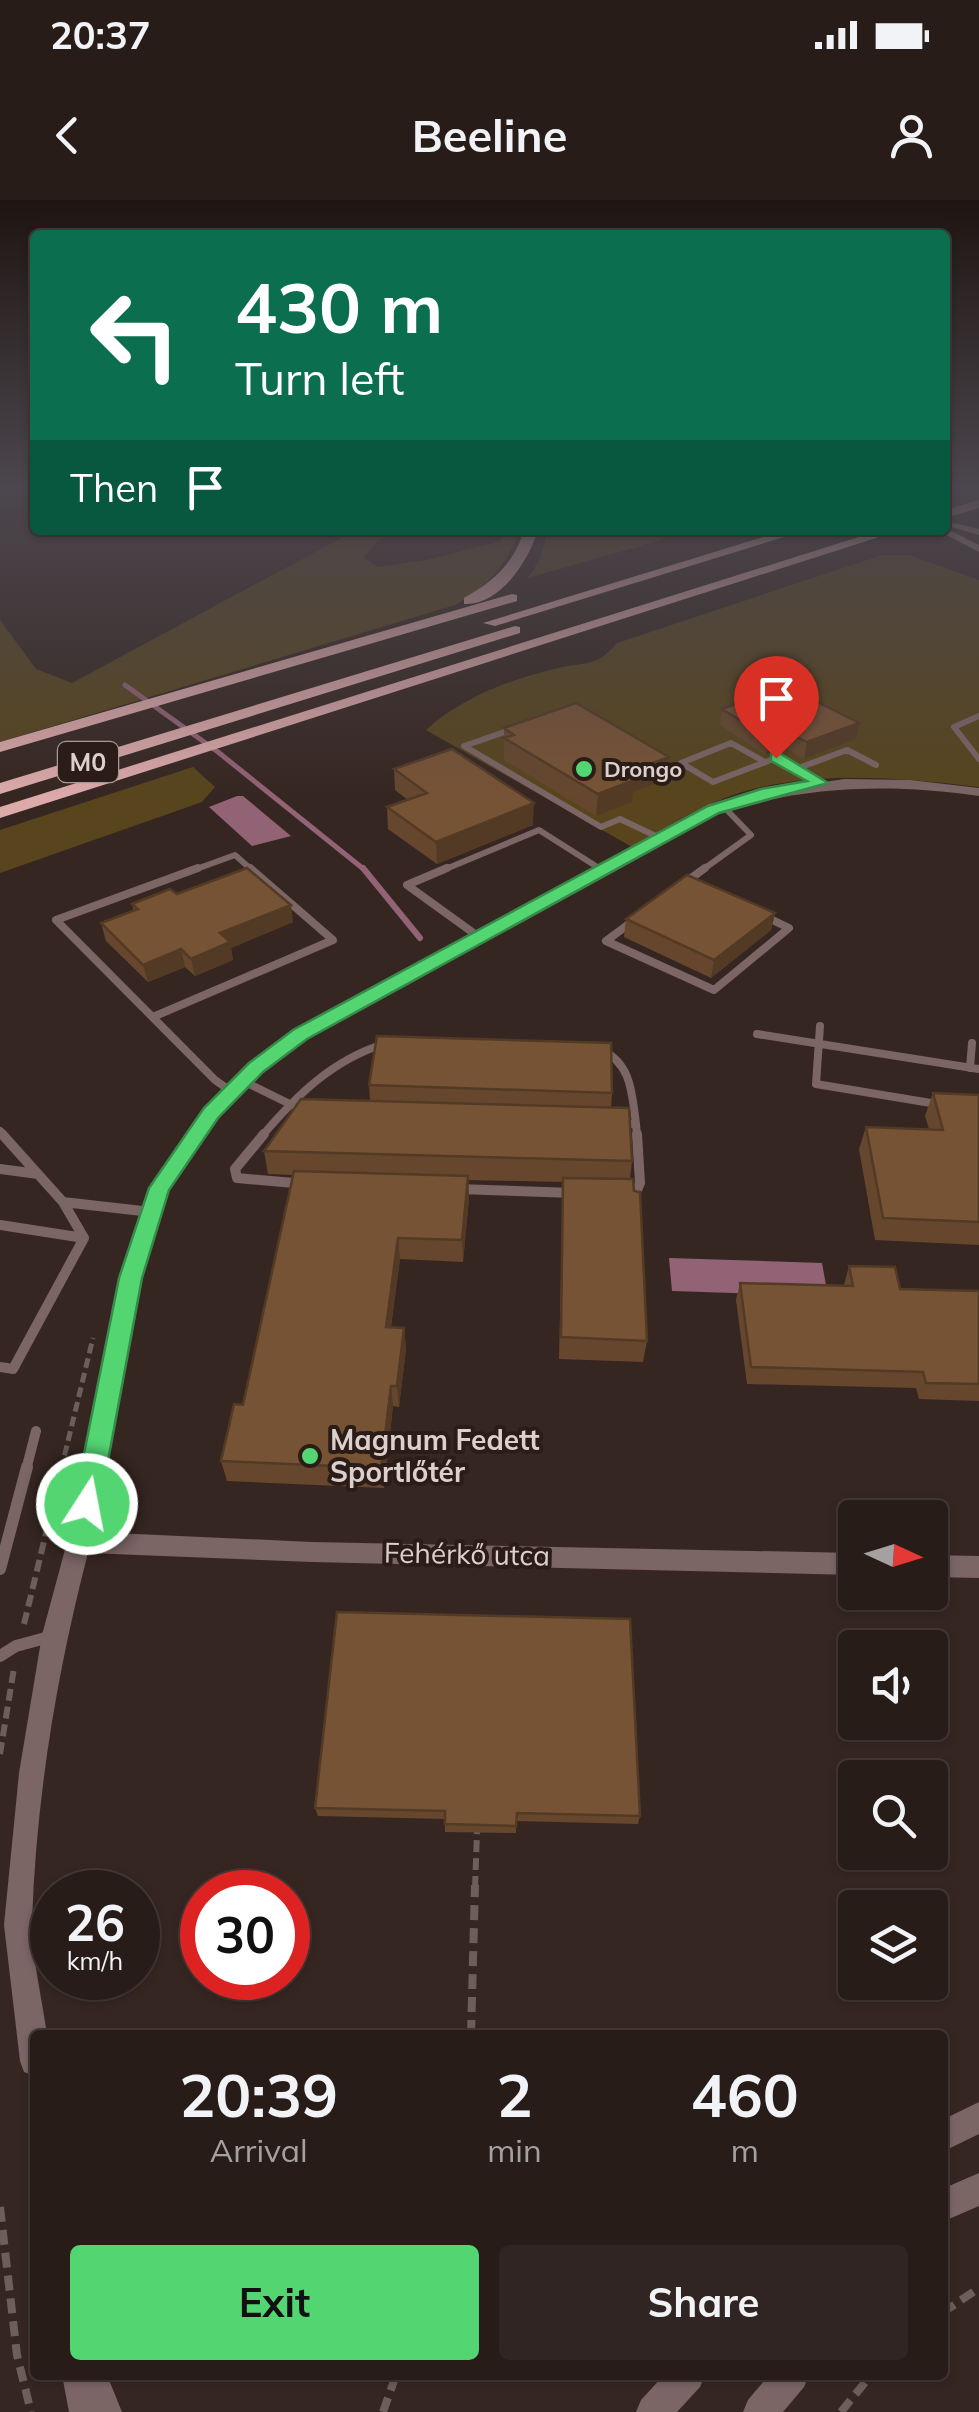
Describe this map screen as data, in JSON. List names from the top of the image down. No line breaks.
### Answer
{"streets":{"highway":["M0"],"street":["Fehérkő utca"]},"places":["Drongo","Magnum Fedett Sportlőtér"],"north":"right","page":{"status":"20:37","header":"Beeline","turn":["430 m","Turn left"],"then":"Then","speed":"26 km/h","limit":"30","eta":["20:39","Arrival","2","min","460","m"],"buttons":["Exit","Share"]}}
